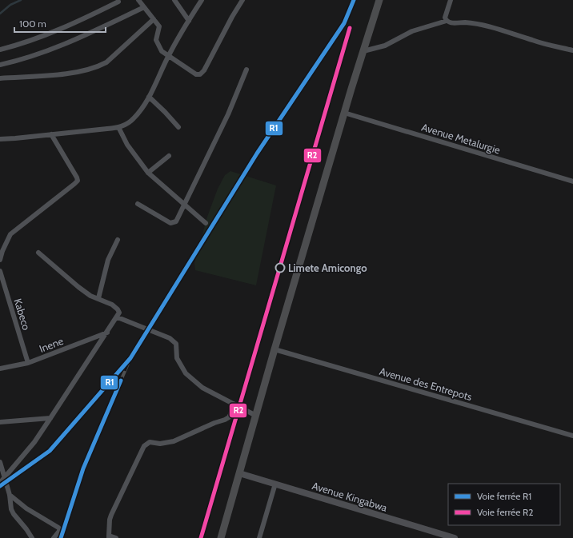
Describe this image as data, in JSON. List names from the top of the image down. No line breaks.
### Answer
{"streets":{"street":["Avenue Metalurgie","Kabeco","Inene","Avenue des Entrepots","Avenue Kingabwa"]},"crossings":[["Kabeco","Inene"]],"places":["Limete Amicongo"],"lines":["rail line R1","rail line R2"],"legend":["Voie ferrée R1","Voie ferrée R2"],"scale_bar":"100 m"}
